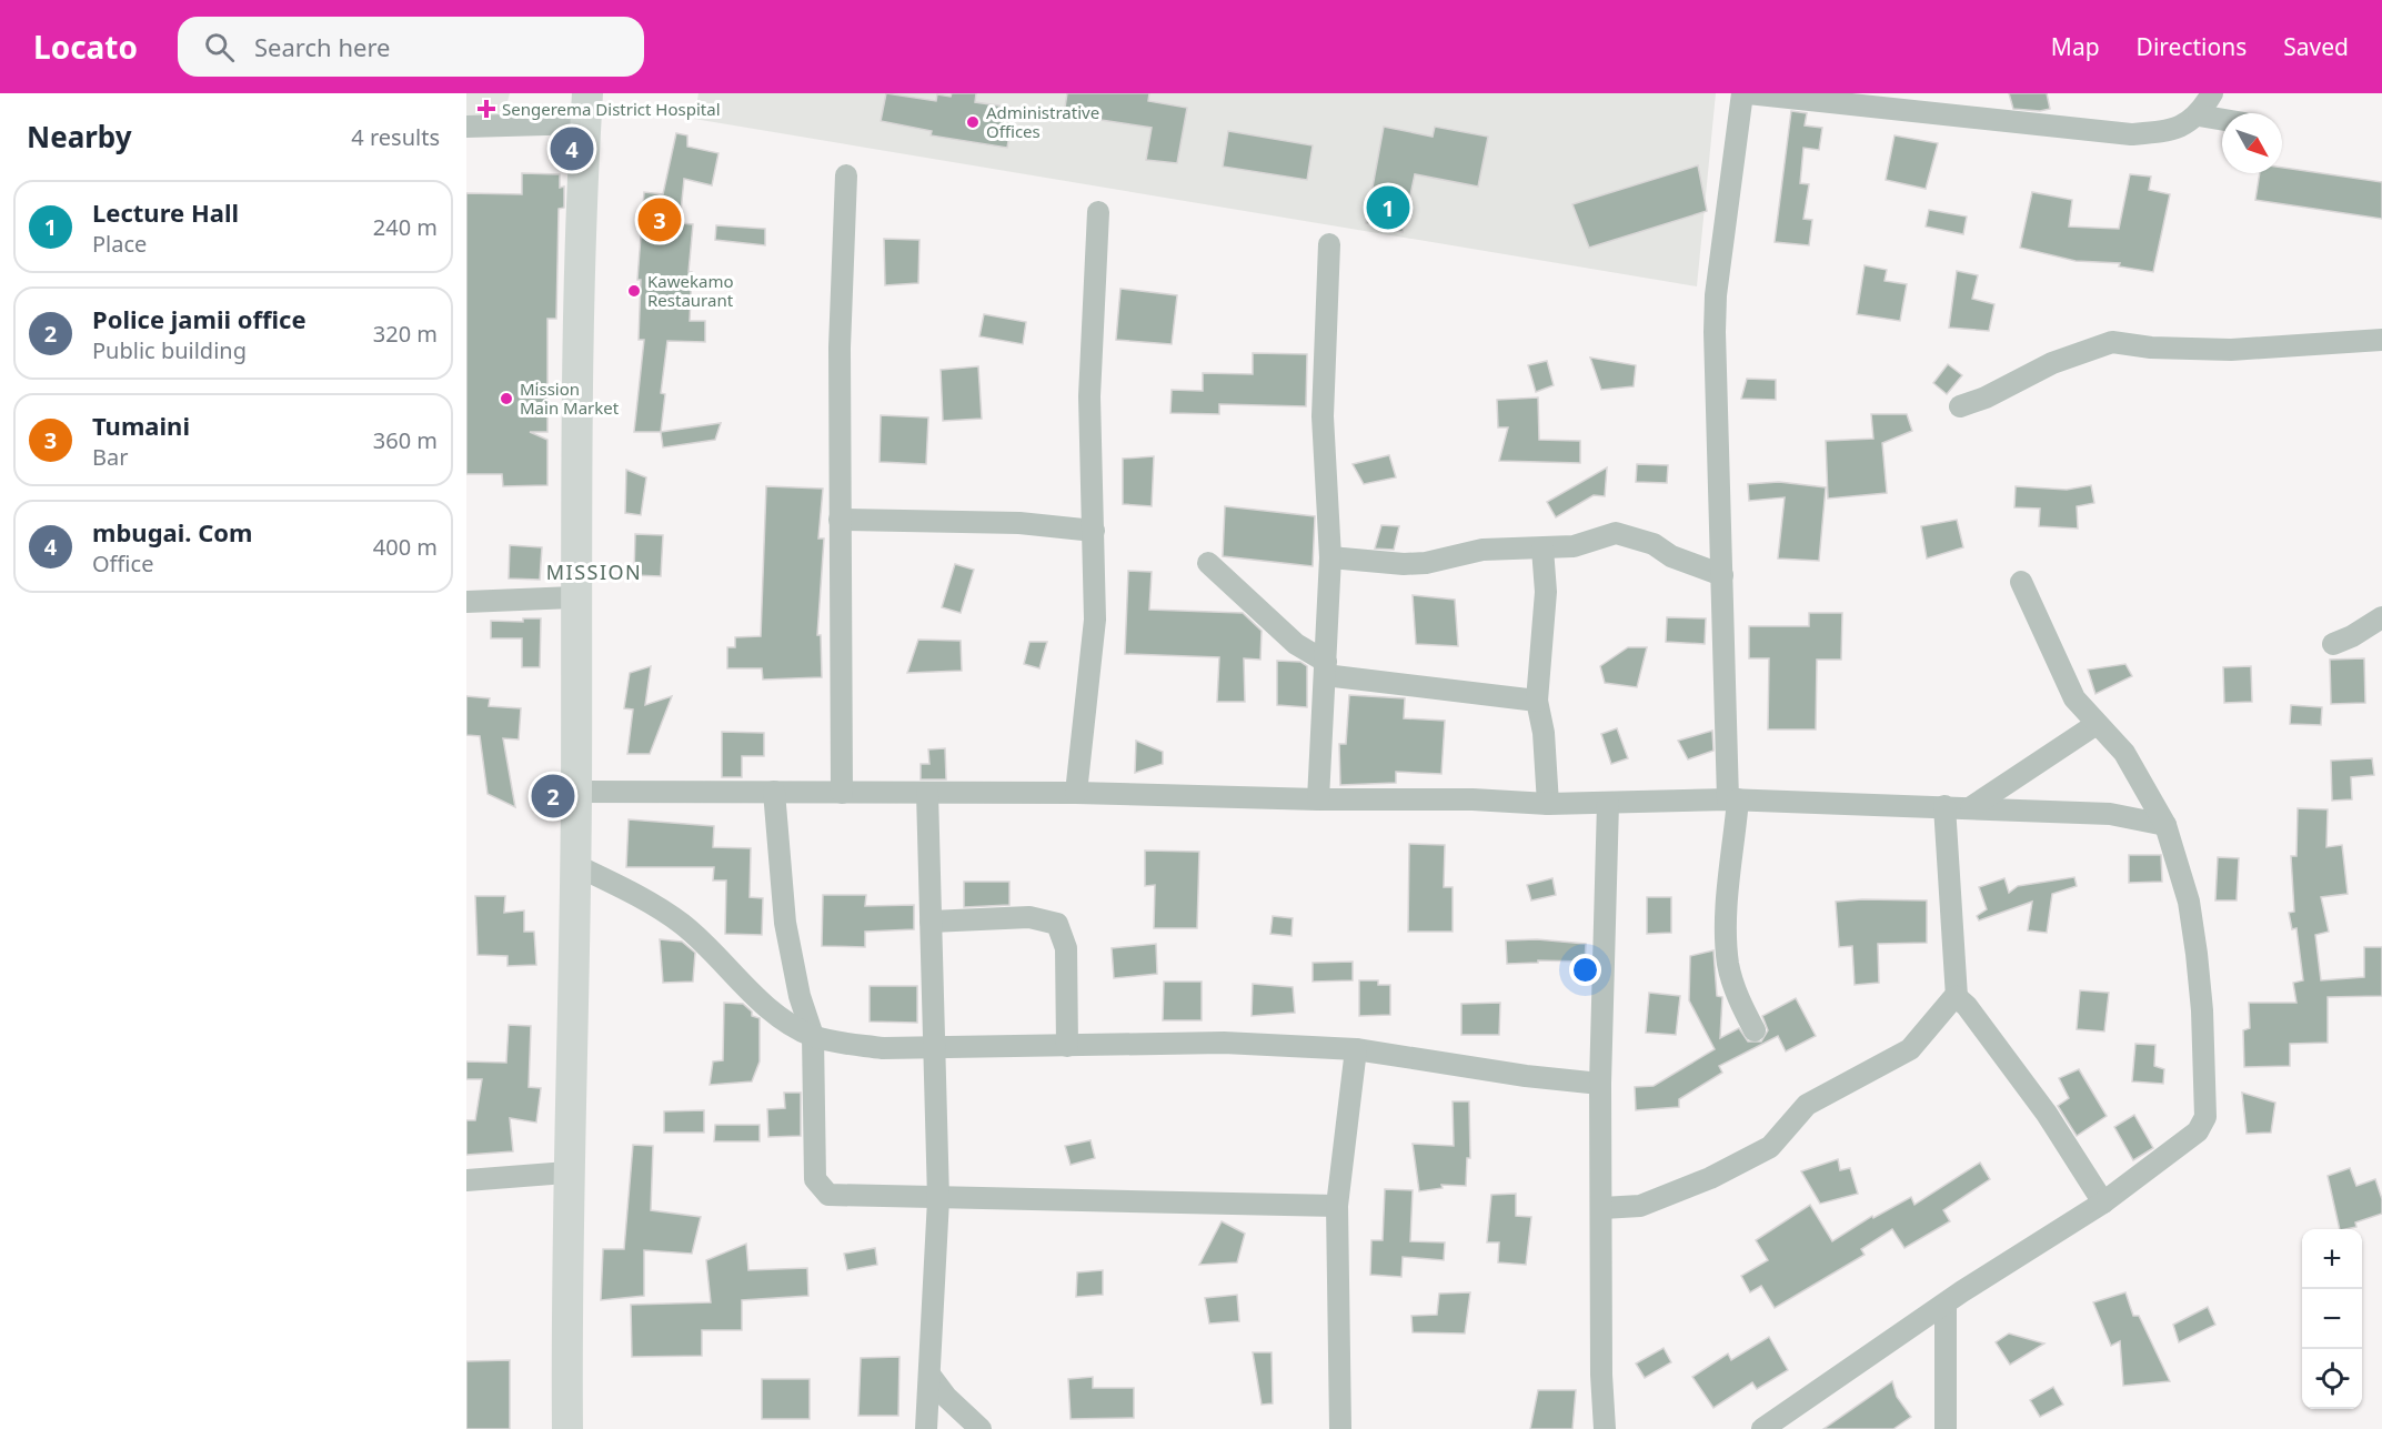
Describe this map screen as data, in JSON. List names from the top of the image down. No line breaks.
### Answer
{"districts":["MISSION"],"places":{"health":["Sengerema District Hospital"],"other":["Administrative Offices","Kawekamo Restaurant","Mission Main Market"]},"north":"bottom right","page":{"header":"Locato","search":"Search here","nav":["Map","Directions","Saved"],"heading":["Nearby","4 results"],"pins":["4","1","3","2"],"list":[{"mark":"1","name":"Lecture Hall","note":"Place","value":"240 m"},{"mark":"2","name":"Police jamii office","note":"Public building","value":"320 m"},{"mark":"3","name":"Tumaini","note":"Bar","value":"360 m"},{"mark":"4","name":"mbugai. Com","note":"Office","value":"400 m"}],"map_buttons":["+","−"]}}
